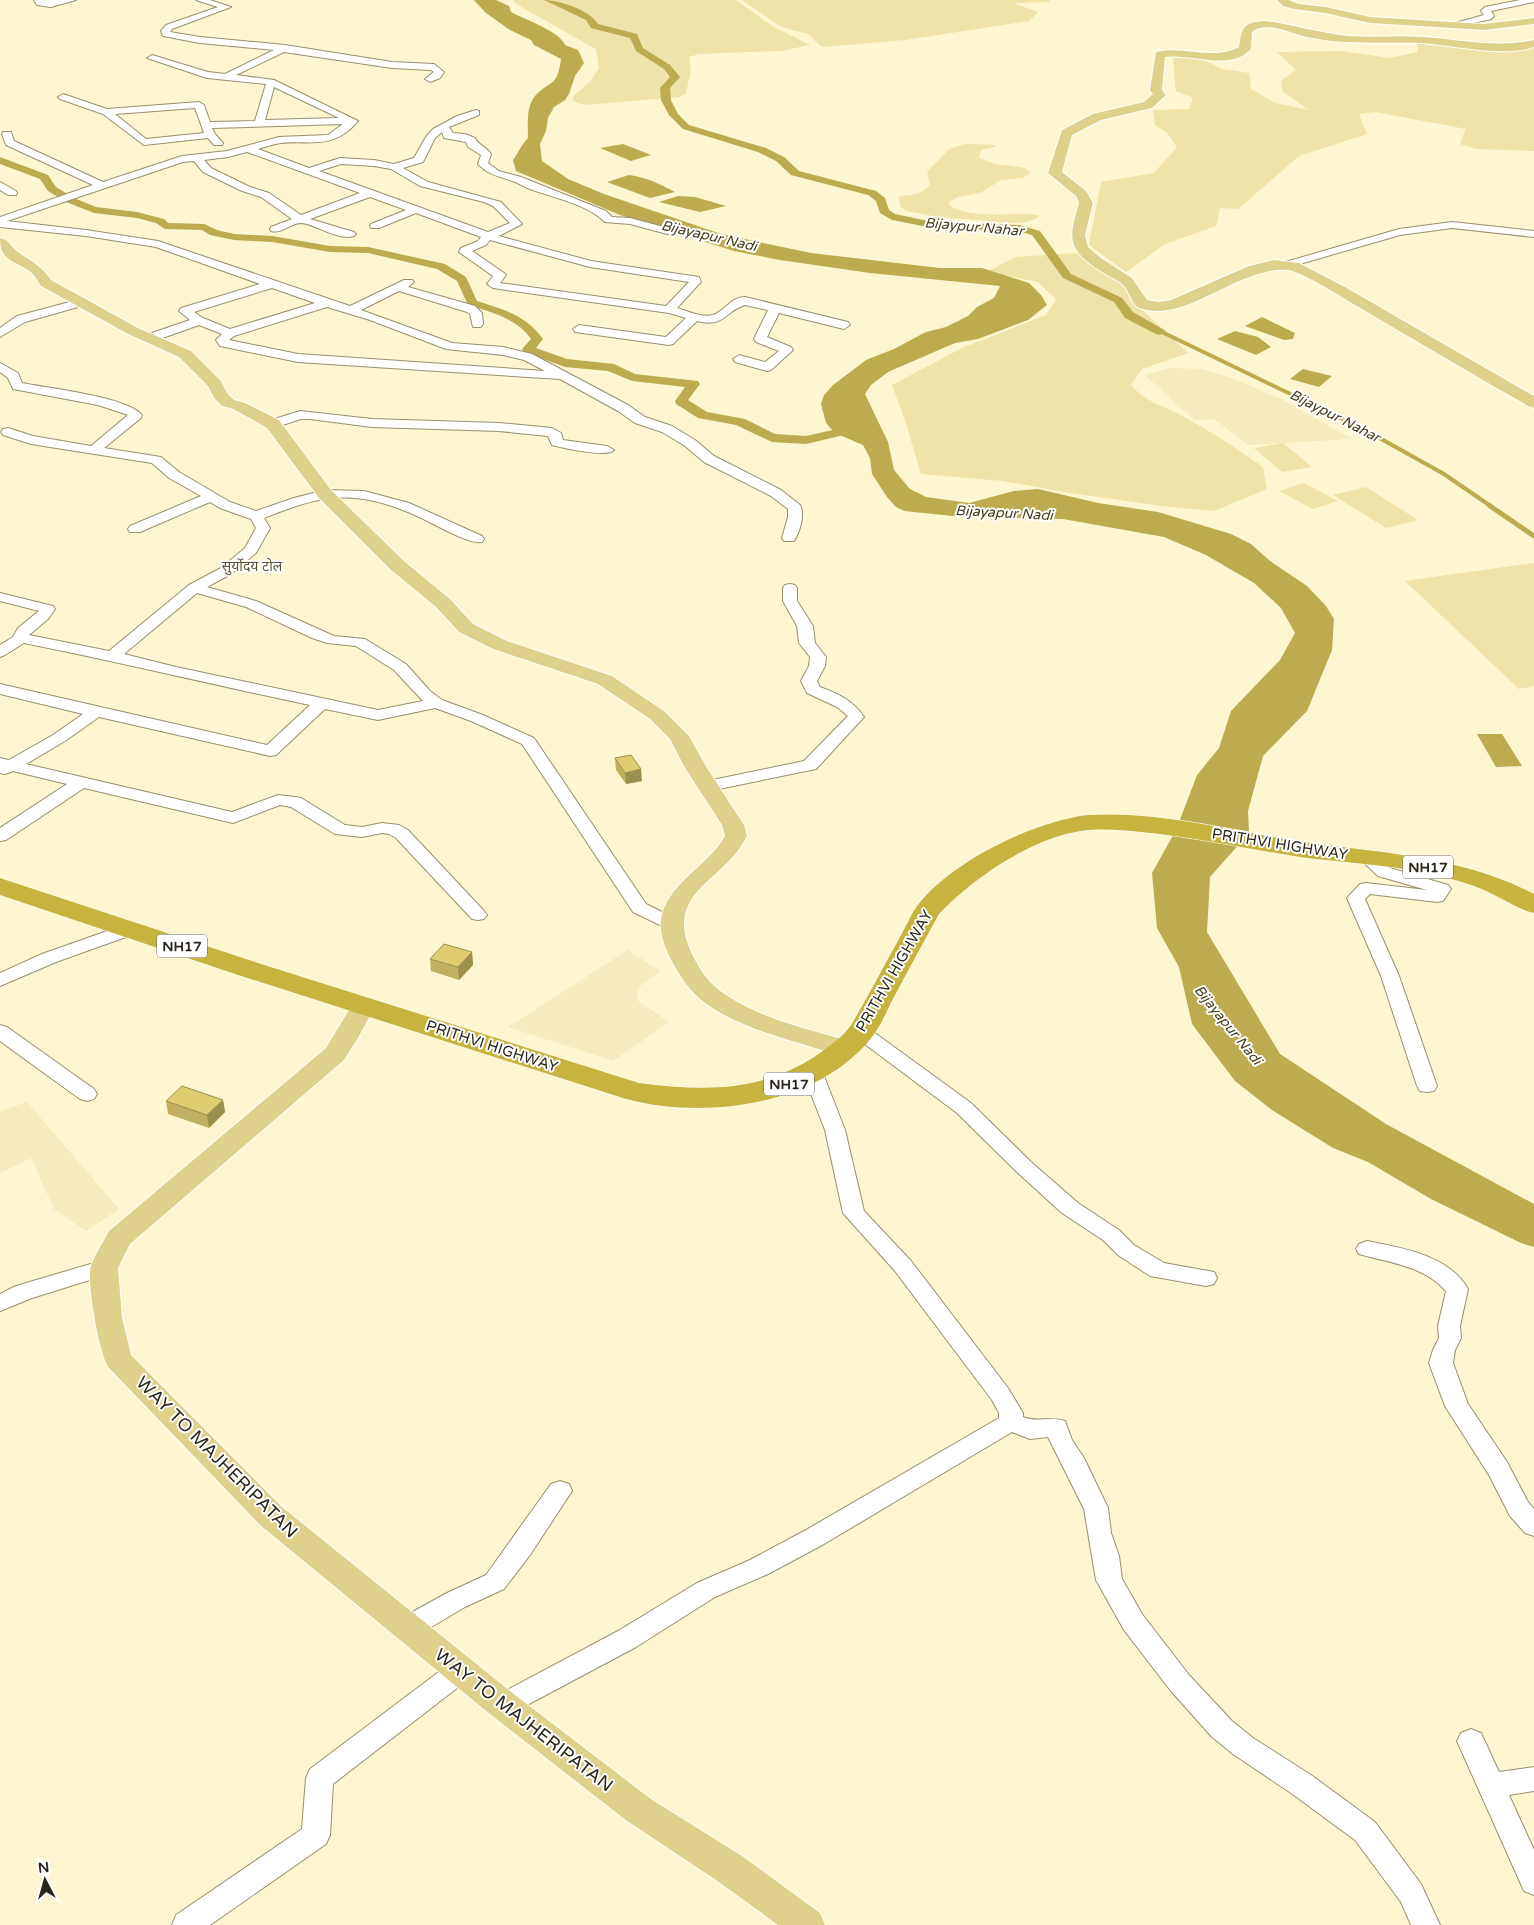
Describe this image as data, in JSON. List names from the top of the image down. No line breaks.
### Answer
{"streets":{"highway":["PRITHVI HIGHWAY","NH17"],"main road":["WAY TO MAJHERIPATAN"]},"districts":["सुर्योदय टोल"],"water":["Bijaypur Nahar","Bijayapur Nadi"],"north":"top"}
